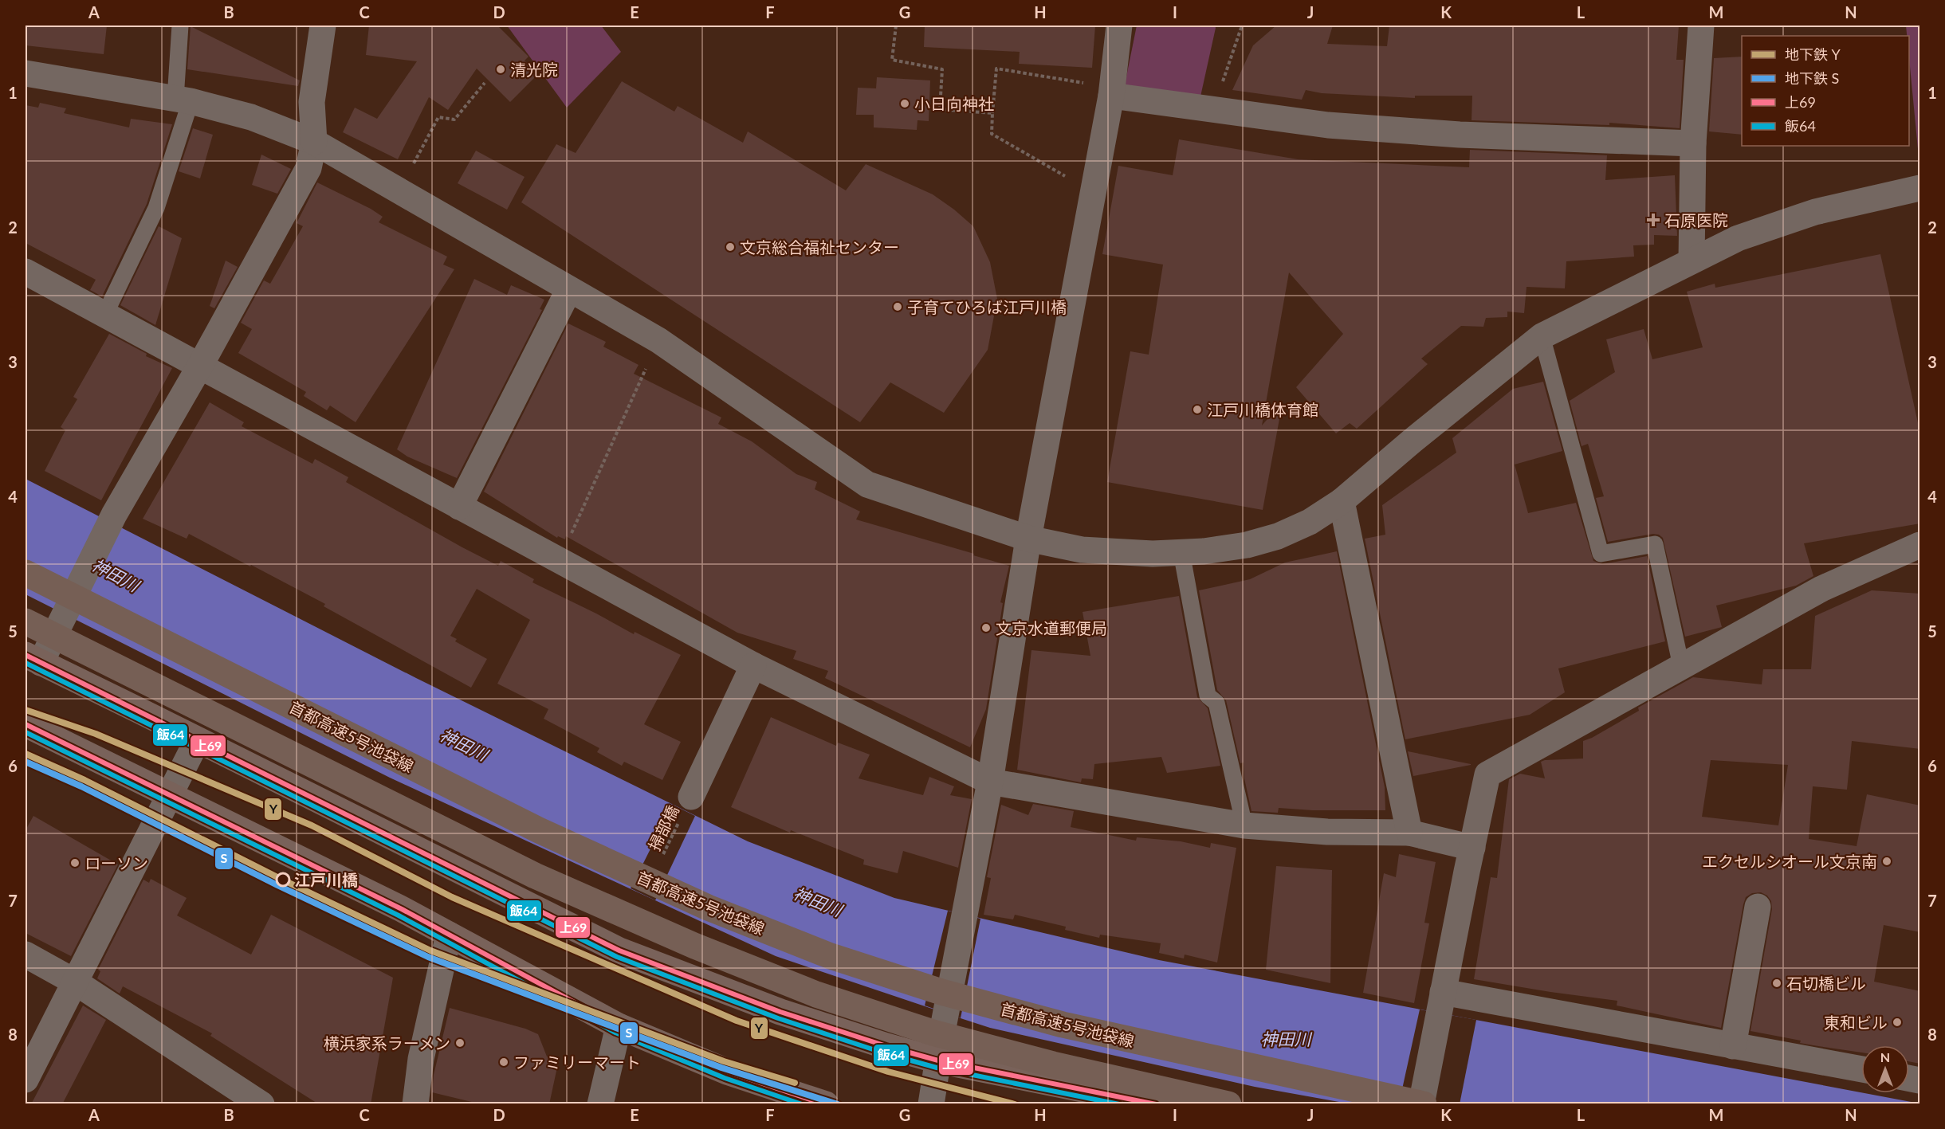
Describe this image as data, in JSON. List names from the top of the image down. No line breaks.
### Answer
{"streets":{"highway":["首都高速5号池袋線"],"path":["掃部橋"]},"water":["神田川"],"places":{"other":["清光院","小日向神社","文京総合福祉センター","子育てひろば江戸川橋","江戸川橋体育館","文京水道郵便局","エクセルシオール文京南","ローソン","江戸川橋","石切橋ビル","東和ビル","横浜家系ラーメン","ファミリーマート"],"health":["石原医院"]},"lines":["transit line 上69","transit line 飯64","metro line Y","metro line S"],"legend":["地下鉄 Y","地下鉄 S","上69","飯64"],"north":"top","grid":{"columns":["A","B","C","D","E","F","G","H","I","J","K","L","M","N"],"rows":["1","2","3","4","5","6","7","8"]}}
